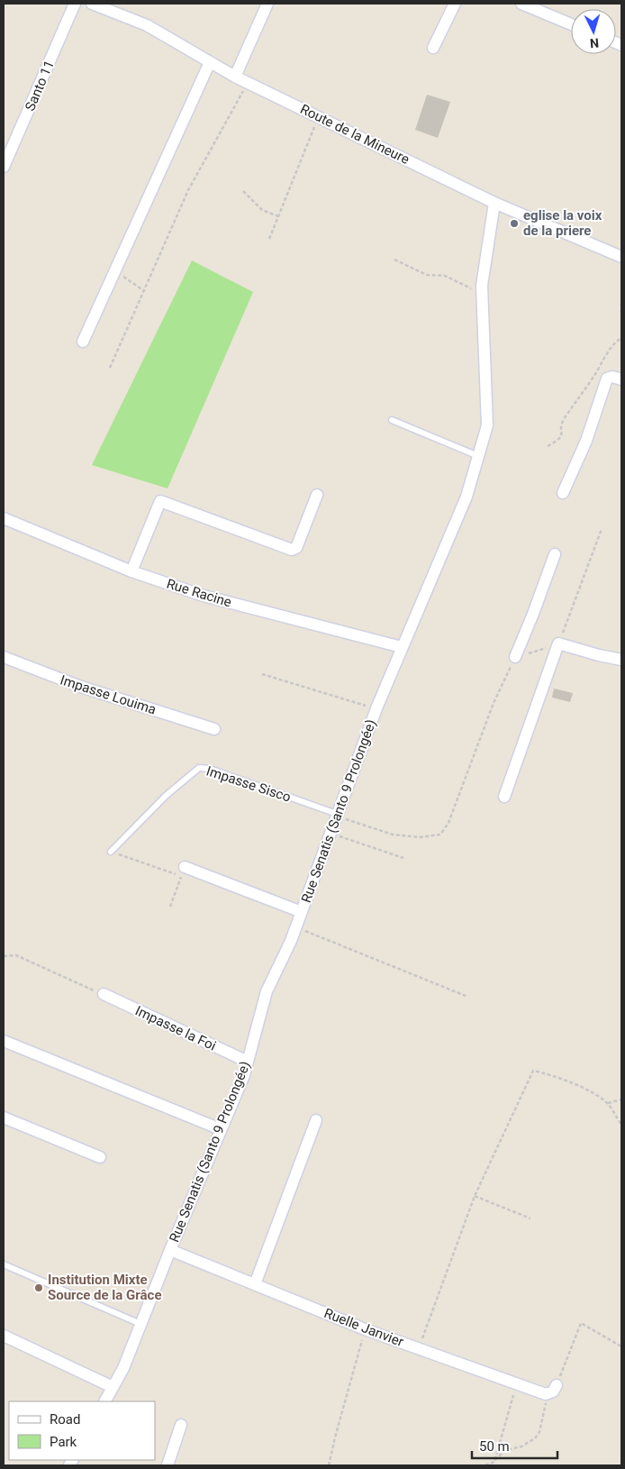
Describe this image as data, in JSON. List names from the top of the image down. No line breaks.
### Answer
{"streets":{"street":["Santo 11","Route de la Mineure","Rue Racine","Impasse Louima","Rue Senatis (Santo 9 Prolongée)","Impasse la Foi","Ruelle Janvier"],"lane":["Impasse Sisco"]},"crossings":[["Route de la Mineure","Rue Senatis (Santo 9 Prolongée)"],["Rue Racine","Rue Senatis (Santo 9 Prolongée)"],["Impasse Sisco","Rue Senatis (Santo 9 Prolongée)"],["Rue Senatis (Santo 9 Prolongée)","Impasse la Foi"],["Rue Senatis (Santo 9 Prolongée)","Ruelle Janvier"]],"places":["eglise la voix de la priere","Institution Mixte Source de la Grâce"],"legend":["Road","Park"],"scale_bar":"50 m","north":"bottom"}
